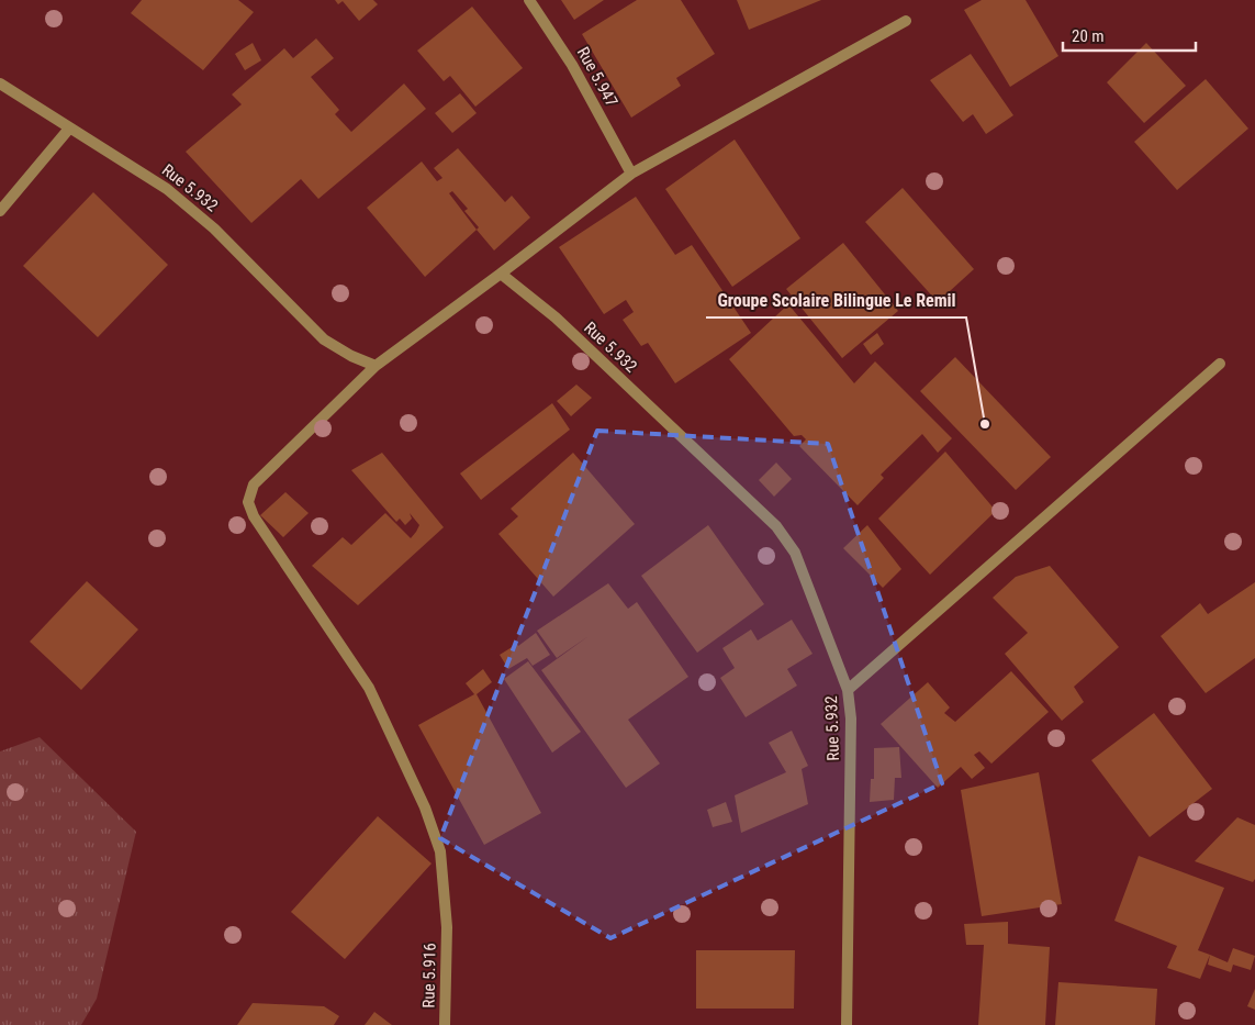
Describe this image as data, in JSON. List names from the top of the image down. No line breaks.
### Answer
{"streets":{"street":["Rue 5.947","Rue 5.932","Rue 5.916"]},"crossings":[["Rue 5.932","Rue 5.916"]],"places":["Groupe Scolaire Bilingue Le Remil"],"scale_bar":"20 m"}
